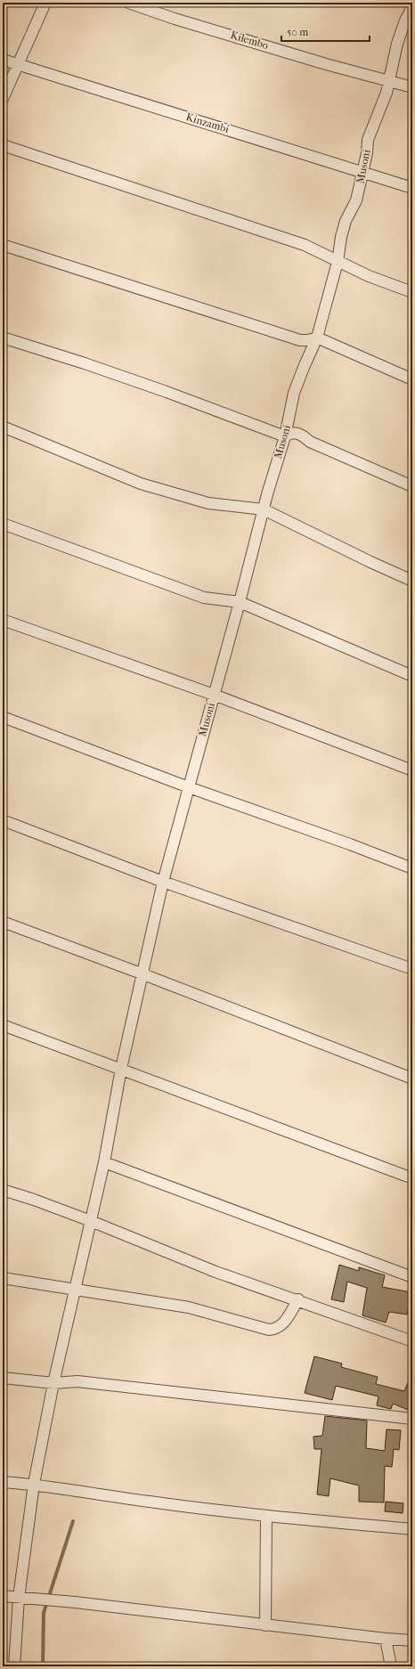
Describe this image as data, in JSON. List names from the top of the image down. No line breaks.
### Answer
{"streets":{"street":["Kilembo","Kinzambi","Musoni"]},"crossings":[["Kilembo","Musoni"],["Kinzambi","Musoni"]],"scale_bar":"50 m"}
